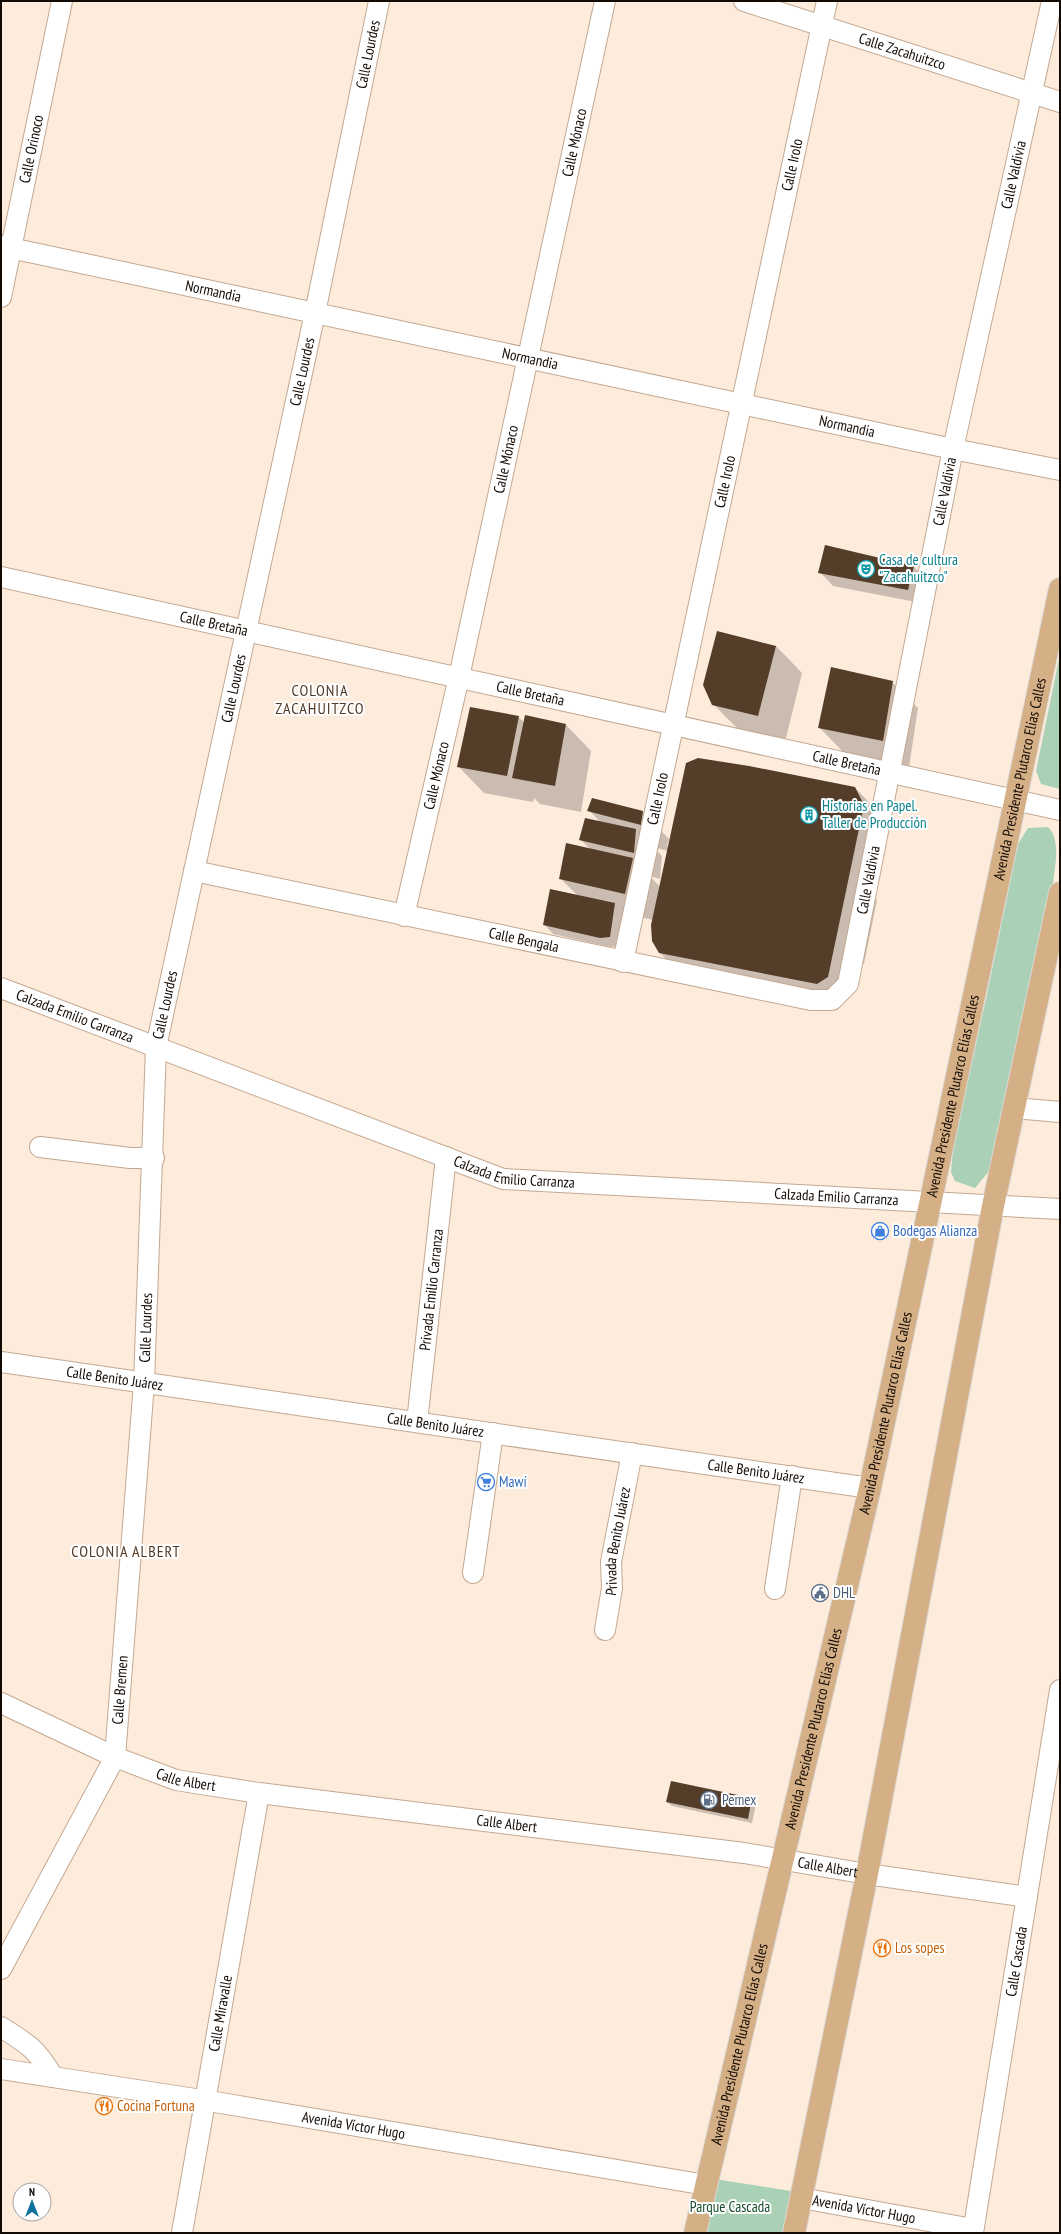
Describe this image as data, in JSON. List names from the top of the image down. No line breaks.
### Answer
{"streets":{"main road":["Avenida Presidente Plutarco Elías Calles"],"street":["Calle Zacahuitzco","Calle Lourdes","Calle Mónaco","Calle Orinoco","Calle Irolo","Calle Valdivia","Normandia","Calle Bretaña","Calle Bengala","Calzada Emilio Carranza","Privada Emilio Carranza","Calle Benito Juárez","Privada Benito Juárez","Calle Bremen","Calle Albert","Calle Cascada","Calle Miravalle","Avenida Víctor Hugo"]},"crossings":[["Calle Zacahuitzco","Calle Irolo"],["Calle Zacahuitzco","Calle Valdivia"],["Calle Lourdes","Normandia"],["Calle Lourdes","Calle Bretaña"],["Calle Lourdes","Calle Bengala"],["Calle Lourdes","Calzada Emilio Carranza"],["Calle Lourdes","Calle Benito Juárez"],["Calle Lourdes","Calle Bremen"],["Calle Mónaco","Normandia"],["Calle Mónaco","Calle Bretaña"],["Calle Mónaco","Calle Bengala"],["Calle Orinoco","Normandia"],["Calle Irolo","Normandia"],["Calle Irolo","Calle Bretaña"],["Calle Irolo","Calle Bengala"],["Calle Valdivia","Normandia"],["Calle Valdivia","Calle Bretaña"],["Calle Valdivia","Calle Bengala"],["Calle Bretaña","Avenida Presidente Plutarco Elías Calles"],["Avenida Presidente Plutarco Elías Calles","Calzada Emilio Carranza"],["Avenida Presidente Plutarco Elías Calles","Calle Benito Juárez"],["Avenida Presidente Plutarco Elías Calles","Calle Albert"],["Avenida Presidente Plutarco Elías Calles","Avenida Víctor Hugo"],["Calzada Emilio Carranza","Privada Emilio Carranza"],["Privada Emilio Carranza","Calle Benito Juárez"],["Calle Benito Juárez","Privada Benito Juárez"],["Calle Benito Juárez","Calle Bremen"],["Calle Bremen","Calle Albert"],["Calle Albert","Calle Cascada"],["Calle Albert","Calle Miravalle"],["Calle Cascada","Avenida Víctor Hugo"],["Calle Miravalle","Avenida Víctor Hugo"]],"districts":["COLONIA ZACAHUITZCO","COLONIA ALBERT"],"parks":["Parque Cascada"],"places":{"theatre":["Casa de cultura \"Zacahuitzco\""],"building":["Historias en Papel. Taller de Producción"],"shop":["Bodegas Alianza"],"supermarket":["Mawí"],"public building":["DHL"],"fuel station":["Pemex"],"restaurant":["Los sopes","Cocina Fortuna"]},"north":"top"}
